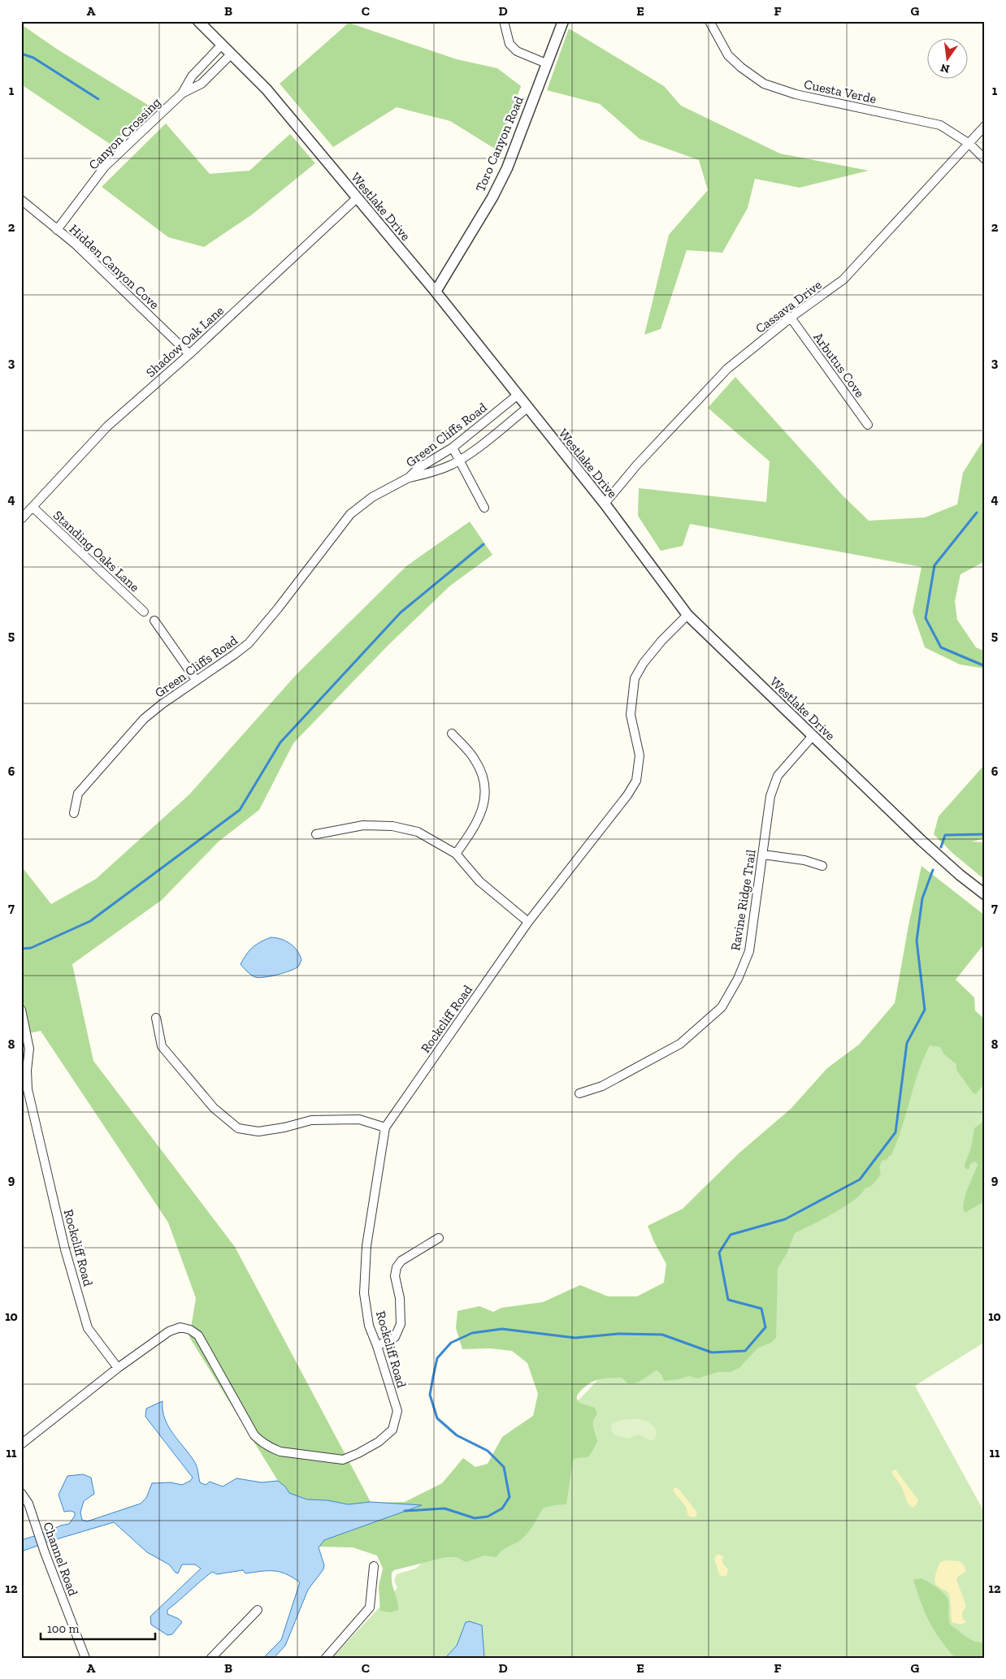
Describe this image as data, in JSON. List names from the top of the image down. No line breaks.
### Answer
{"streets":{"street":["Cuesta Verde","Canyon Crossing","Toro Canyon Road","Westlake Drive","Hidden Canyon Cove","Cassava Drive","Shadow Oak Lane","Arbutus Cove","Green Cliffs Road","Standing Oaks Lane","Ravine Ridge Trail","Rockcliff Road","Channel Road"]},"crossings":[["Cuesta Verde","Cassava Drive"],["Canyon Crossing","Westlake Drive"],["Canyon Crossing","Hidden Canyon Cove"],["Toro Canyon Road","Westlake Drive"],["Westlake Drive","Cassava Drive"],["Westlake Drive","Shadow Oak Lane"],["Westlake Drive","Green Cliffs Road"],["Westlake Drive","Ravine Ridge Trail"],["Westlake Drive","Rockcliff Road"],["Hidden Canyon Cove","Shadow Oak Lane"],["Cassava Drive","Arbutus Cove"],["Shadow Oak Lane","Standing Oaks Lane"]],"scale_bar":"100 m","north":"bottom","grid":{"columns":["A","B","C","D","E","F","G"],"rows":["1","2","3","4","5","6","7","8","9","10","11","12"]}}
